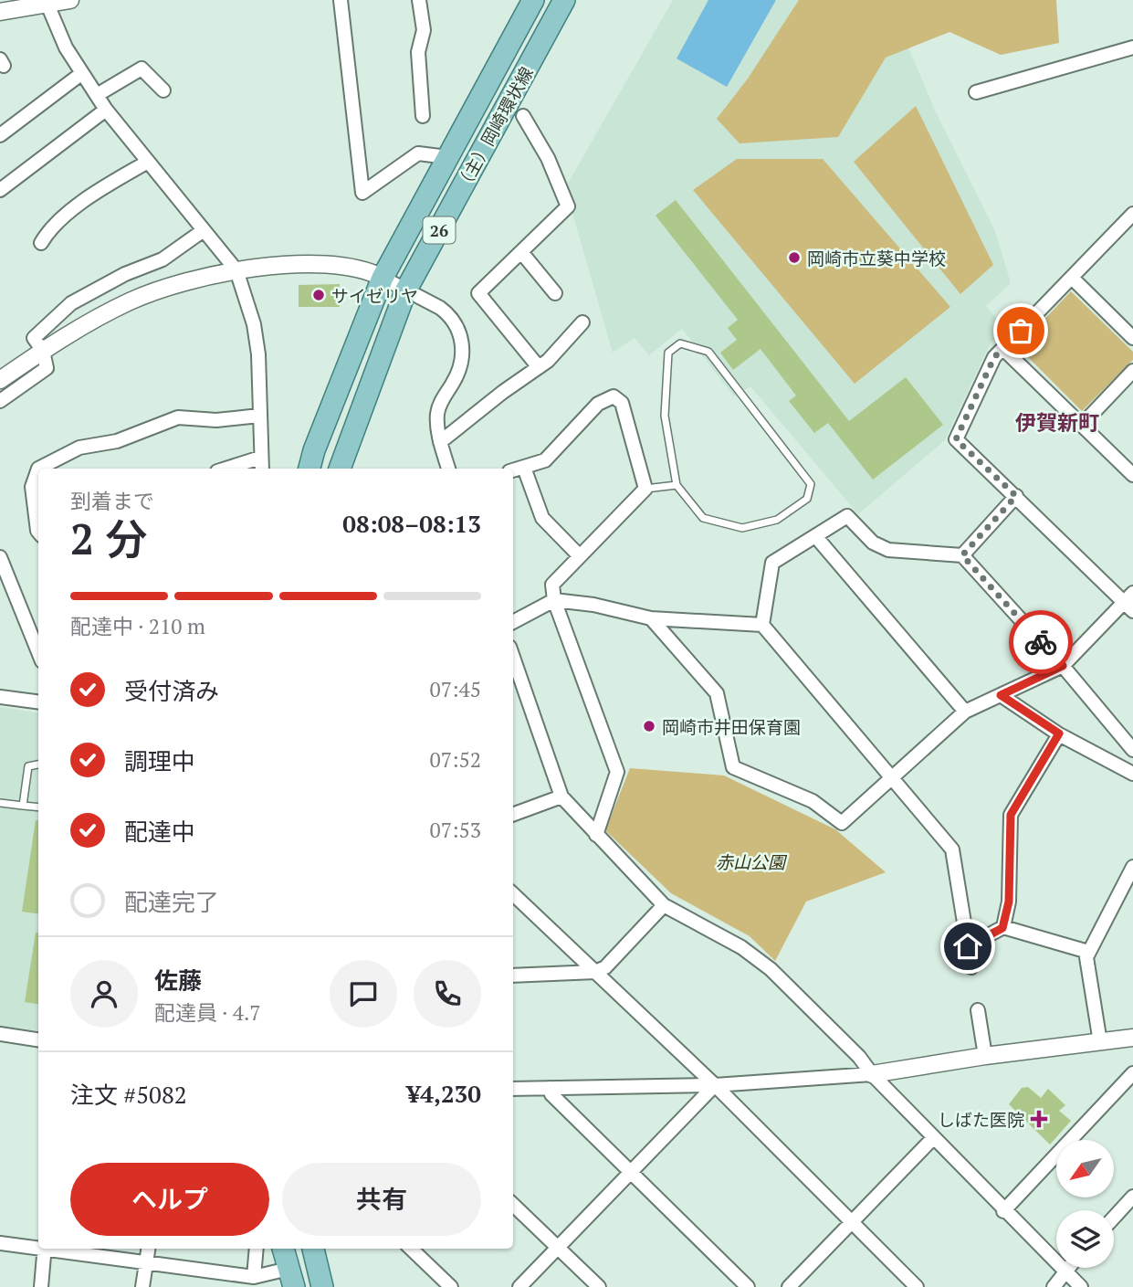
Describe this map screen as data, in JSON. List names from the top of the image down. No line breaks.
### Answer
{"streets":{"main road":["（主）岡崎環状線","26"]},"districts":["伊賀新町"],"parks":["赤山公園"],"places":{"other":["岡崎市立葵中学校","サイゼリヤ","岡崎市井田保育園"],"health":["しばた医院"]},"north":"bottom left","page":{"heading":["2 分","到着まで","08:08–08:13"],"panel":["佐藤","配達員 · 4.7","注文 #5082","¥4,230"],"bar":"配達中 · 210 m","list":[["受付済み","07:45"],["調理中","07:52"],["配達中","07:53"],"配達完了"],"buttons":["ヘルプ","共有"]}}
